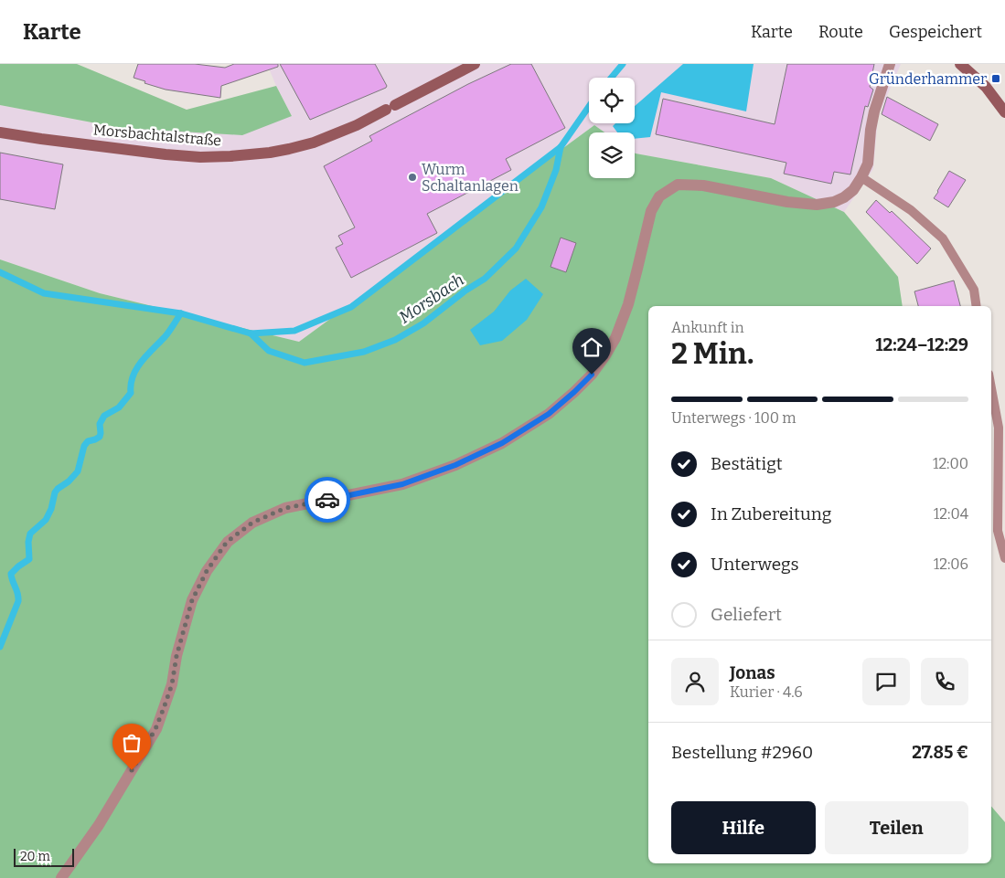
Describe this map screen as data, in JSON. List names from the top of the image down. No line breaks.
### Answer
{"streets":{"main road":["Morsbachtalstraße"]},"water":["Morsbach"],"places":{"transit":["Gründerhammer"],"other":["Wurm Schaltanlagen"]},"scale_bar":"20 m","page":{"header":"Karte","nav":["Karte","Route","Gespeichert"],"heading":["2 Min.","Ankunft in","12:24–12:29"],"panel":["Jonas","Kurier · 4.6","Bestellung #2960","27.85 €"],"bar":"Unterwegs · 100 m","list":[["Bestätigt","12:00"],["In Zubereitung","12:04"],["Unterwegs","12:06"],"Geliefert"],"buttons":["Hilfe","Teilen"],"scale":"20 m"}}
